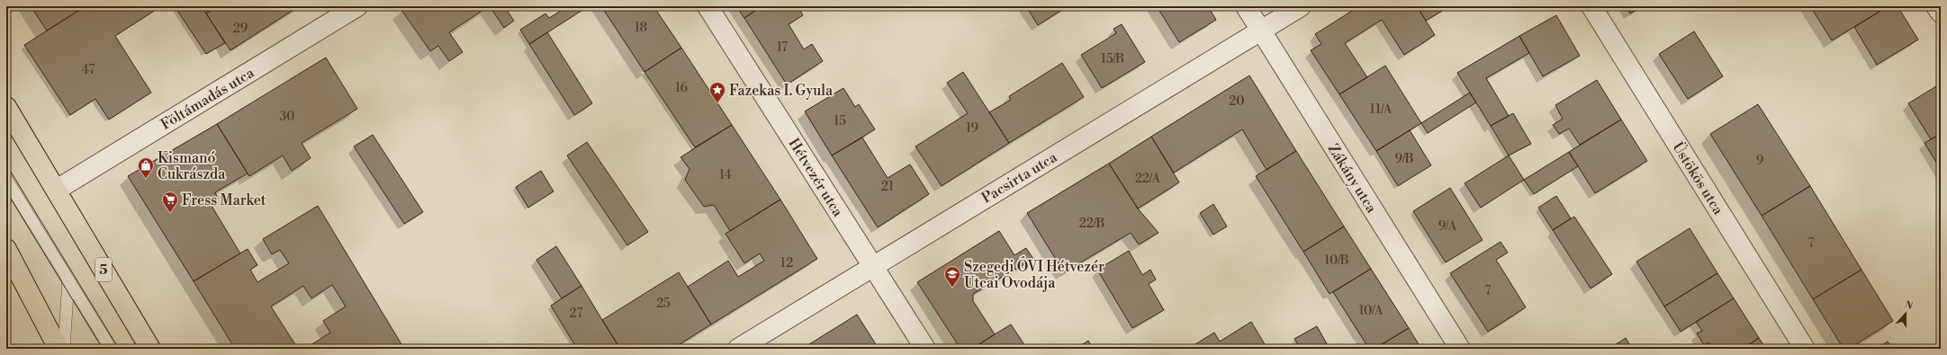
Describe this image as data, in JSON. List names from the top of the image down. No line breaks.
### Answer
{"streets":{"main road":["5"],"street":["Föltámadás utca","Hétvezér utca","Pacsirta utca","Zákány utca","Üstökös utca"]},"crossings":[["Föltámadás utca","5"],["Hétvezér utca","Pacsirta utca"],["Pacsirta utca","Zákány utca"]],"places":{"place":["Fazekas I. Gyula"],"shop":["Kismanó Cukrászda"],"supermarket":["Fress Market"],"school or university":["Szegedi ÓVI Hétvezér Utcai Óvodája"]},"house_numbers":["18","29","17","15/B","47","16","20","11/A","30","15","19","9/B","9","14","22/A","21","22/B","9/A","7","10/B","12","7","25","10/A","27"],"north":"top"}
